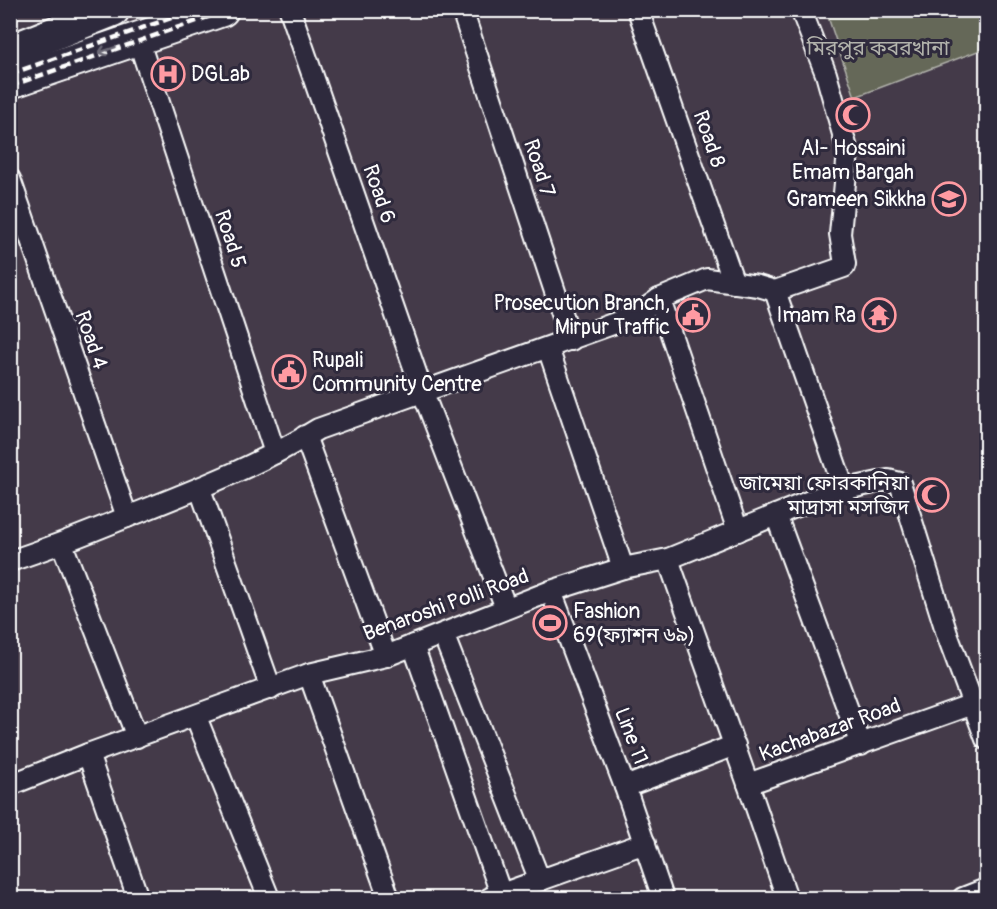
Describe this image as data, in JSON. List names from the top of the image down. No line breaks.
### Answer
{"streets":{"street":["Road 8","Road 7","Road 6","Road 5","Road 4","Benaroshi Polli Road","Kachabazar Road","Line 11"]},"crossings":[["Road 6","Benaroshi Polli Road"],["Benaroshi Polli Road","Kachabazar Road"],["Benaroshi Polli Road","Line 11"]],"parks":["মিরপুর কবরখানা"],"places":{"hospital":["DGLab"],"mosque":["Al- Hossaini Emam Bargah","জামেয়া ফোরকানিয়া মাদ্রাসা মসজিদ"],"school or university":["Grameen Sikkha"],"public building":["Prosecution Branch, Mirpur Traffic","Rupali Community Centre"],"temple":["Imam Ra"],"sports":["Fashion 69(ফ্যাশন ৬৯)"]}}
